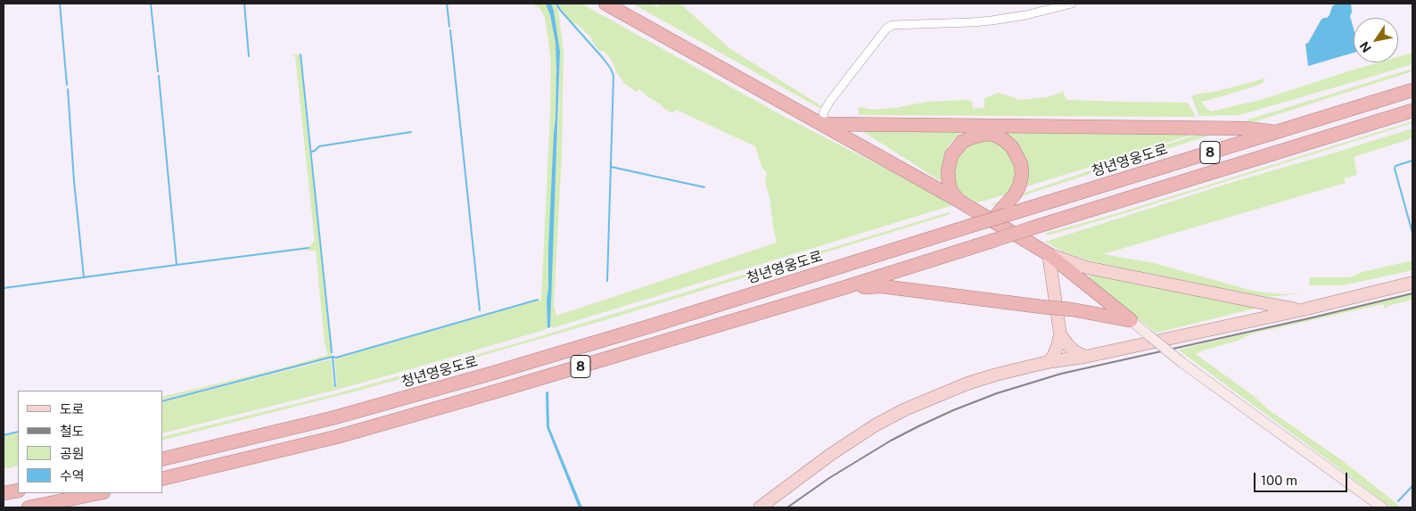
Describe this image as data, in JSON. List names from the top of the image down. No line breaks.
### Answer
{"streets":{"highway":["8","청년영웅도로"]},"legend":["도로","철도","공원","수역"],"scale_bar":"100 m","north":"bottom left"}
